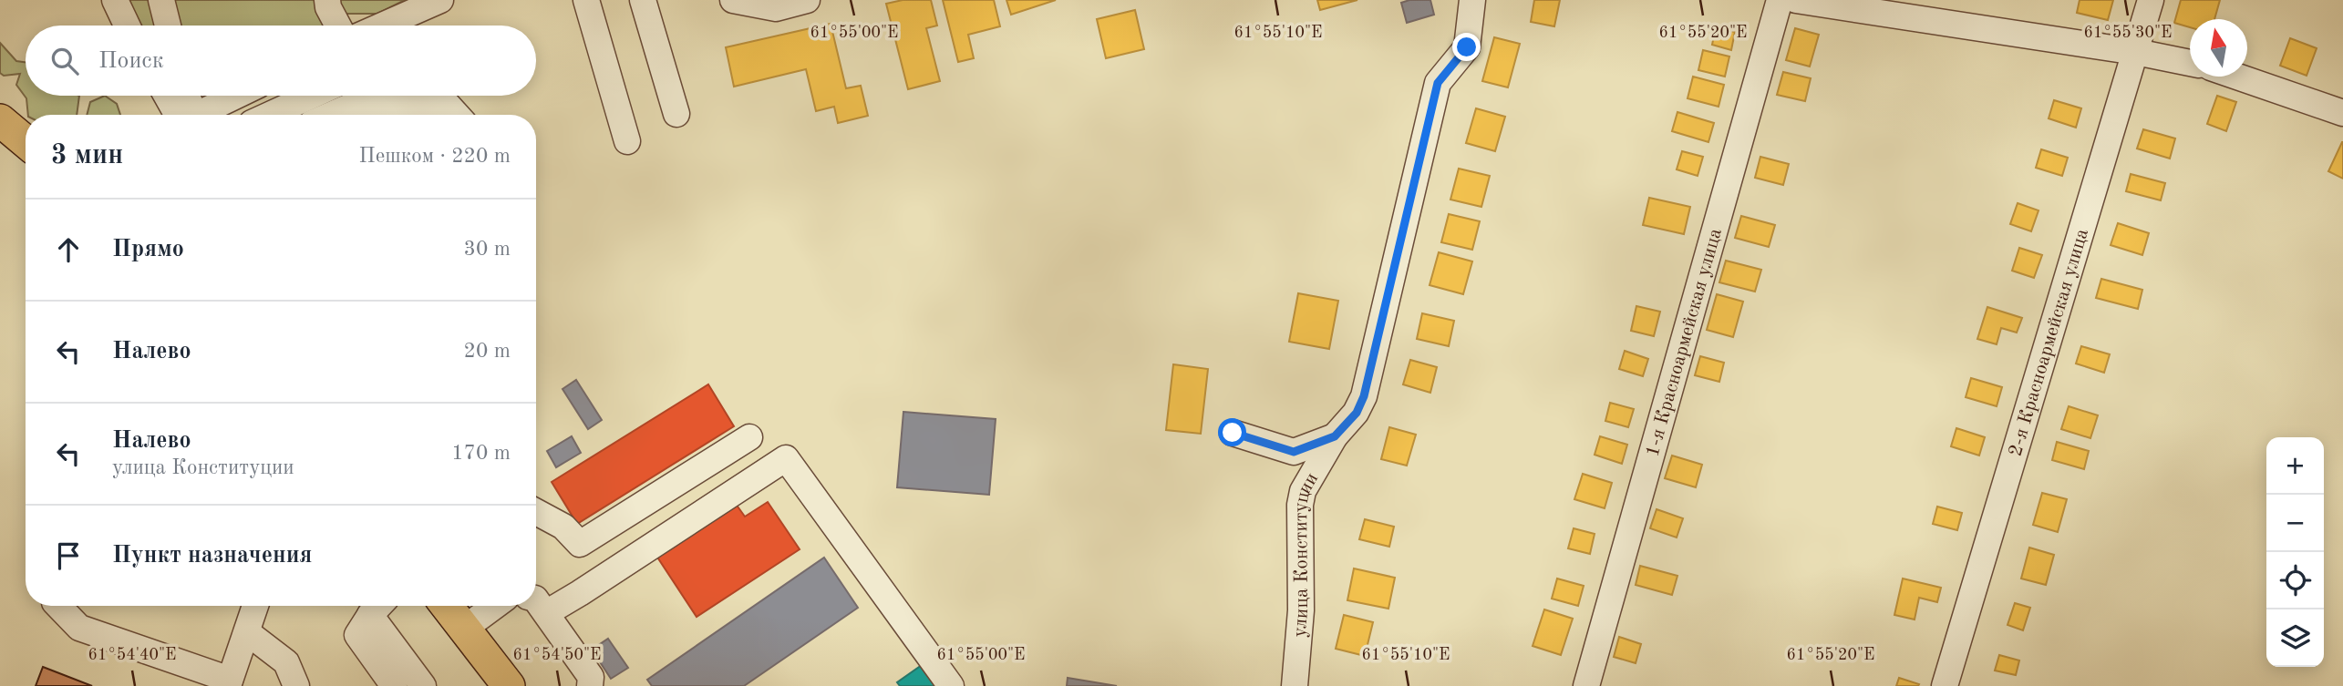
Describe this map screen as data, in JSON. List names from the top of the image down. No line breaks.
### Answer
{"streets":{"street":["1-я Красноармейская улица","2-я Красноармейская улица","улица Конституции"]},"north":"top","page":{"search":"Поиск","heading":["3 мин","Пешком · 220 m"],"list":[["Прямо","30 m"],["Налево","20 m"],["Налево","улица Конституции","170 m"],"Пункт назначения"],"map_buttons":["+","−"]},"coordinates":["61°55'00\"E","61°55'10\"E","61°55'20\"E","61°55'30\"E","61°54'40\"E","61°54'50\"E"]}
